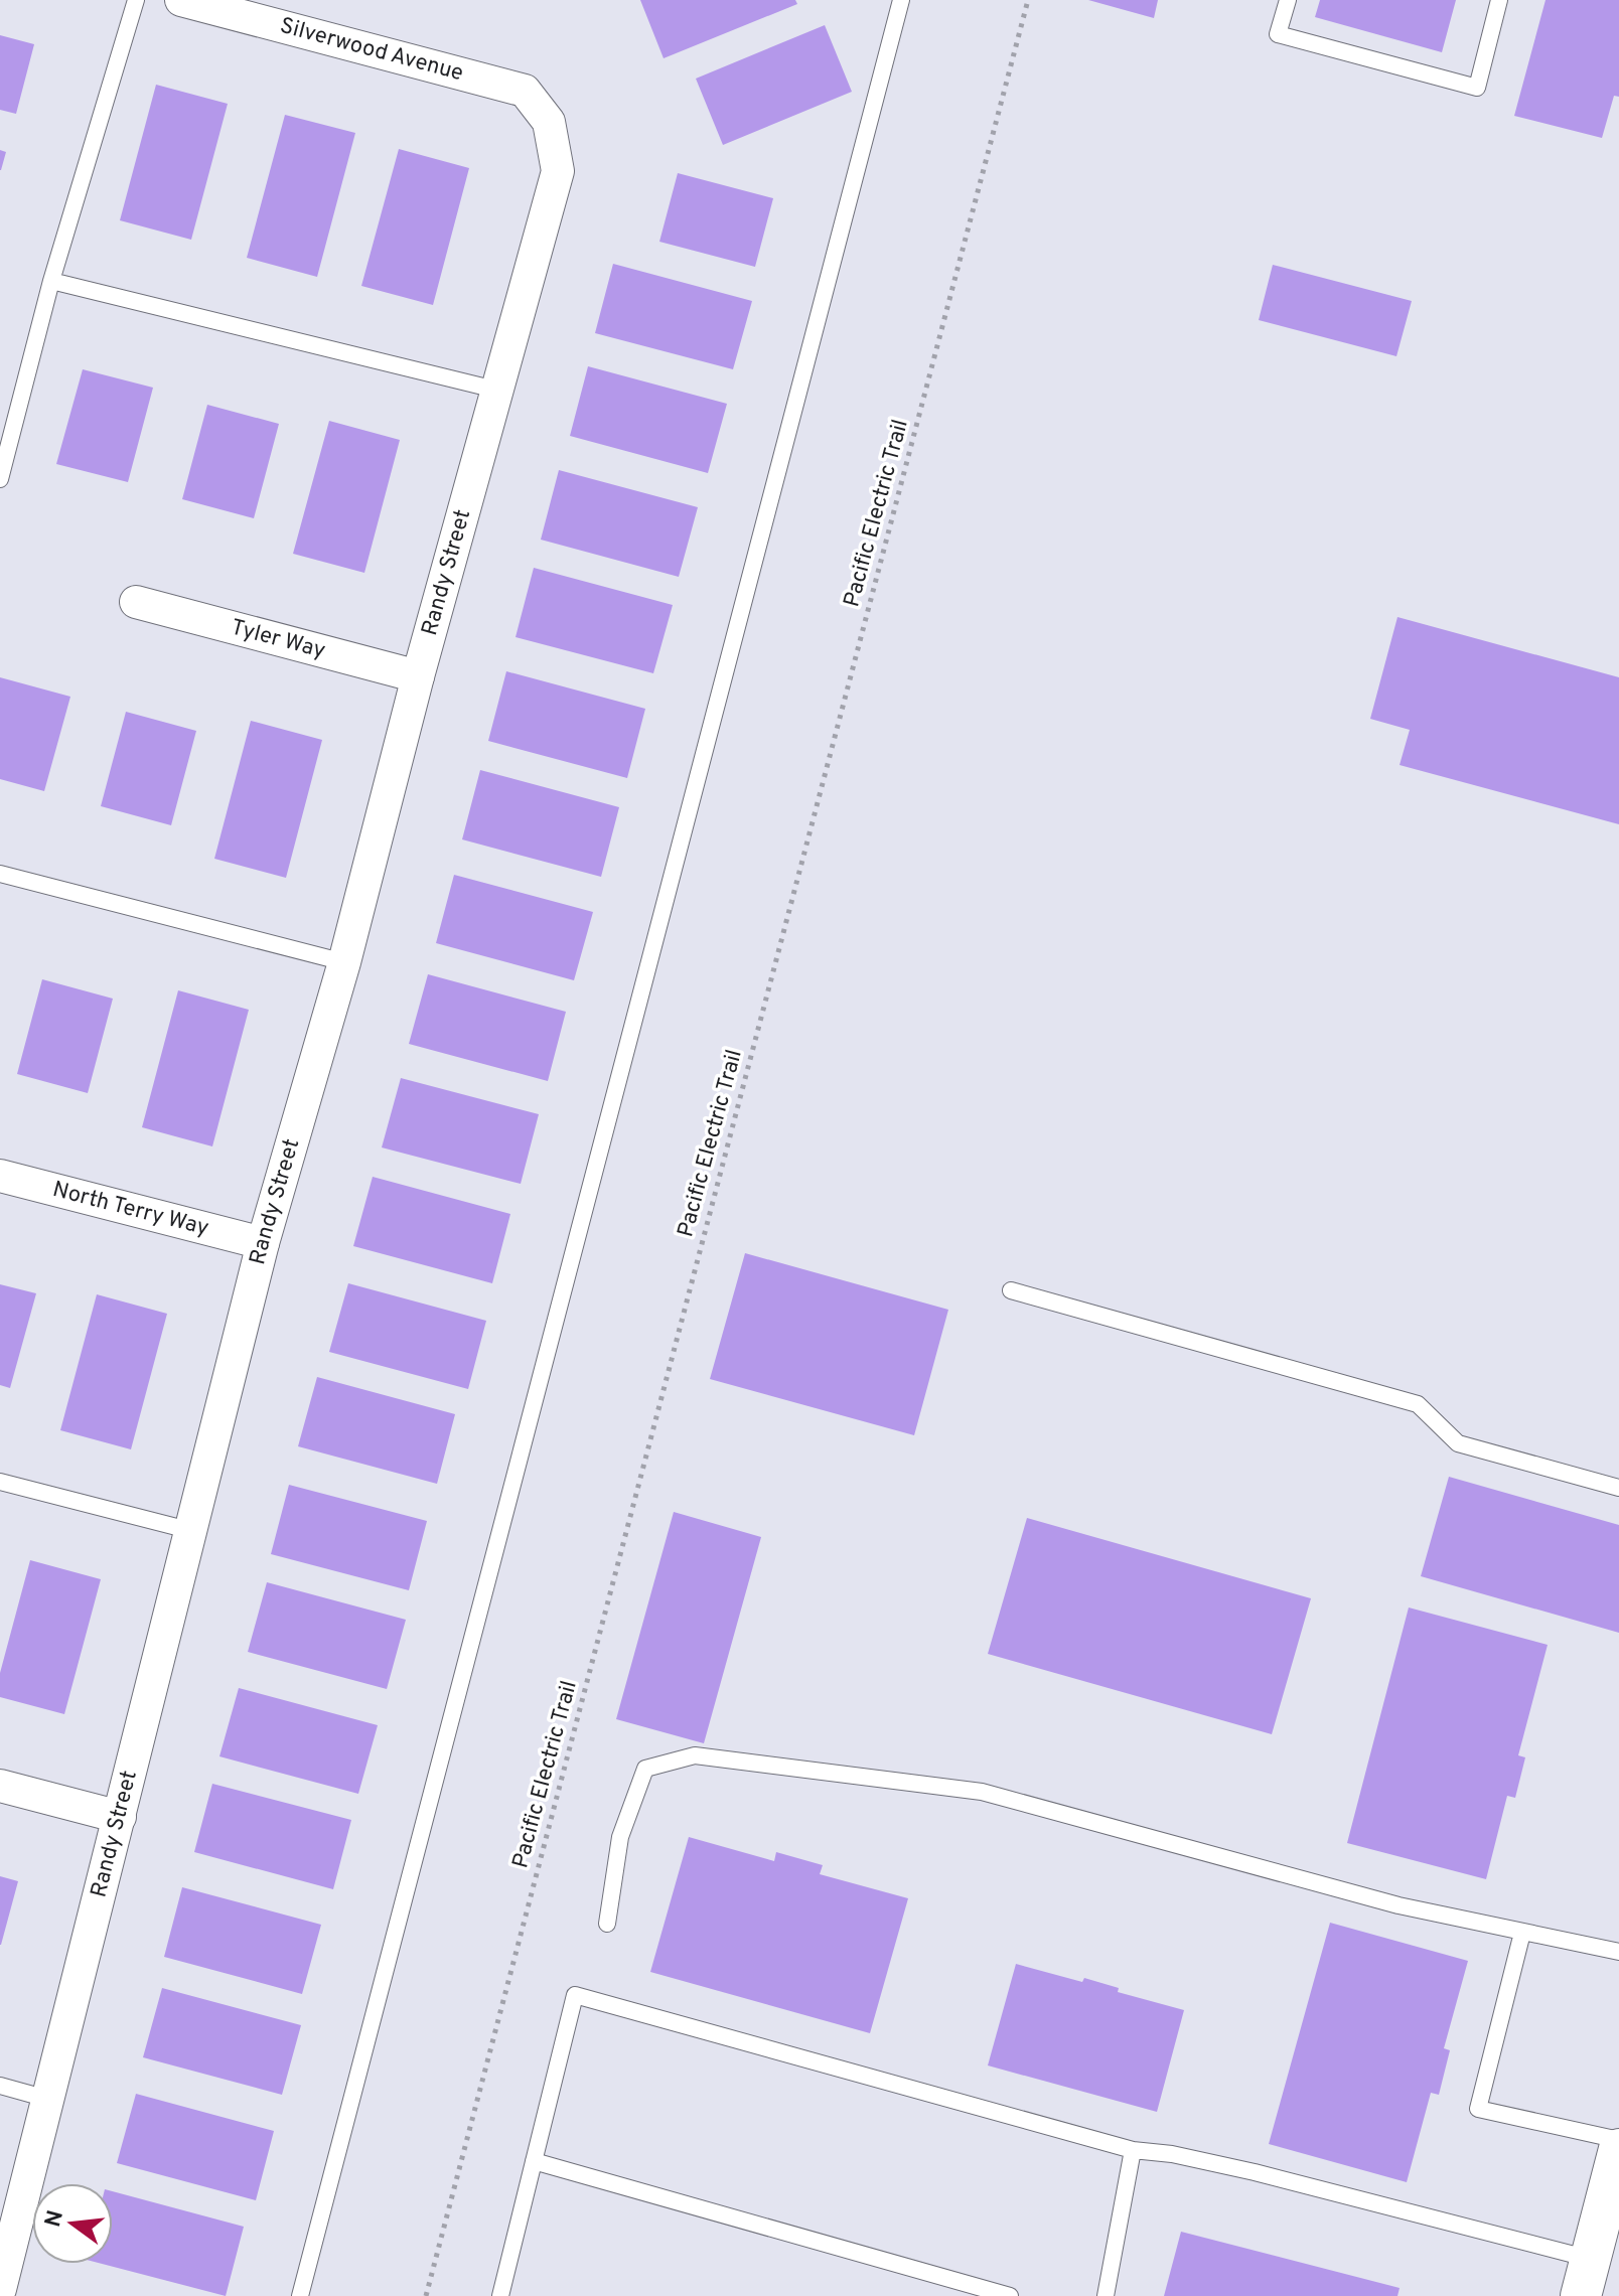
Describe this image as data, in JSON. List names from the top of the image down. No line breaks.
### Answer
{"streets":{"street":["Silverwood Avenue","Randy Street","Tyler Way","North Terry Way"],"path":["Pacific Electric Trail"]},"crossings":[["Silverwood Avenue","Randy Street"],["Randy Street","Tyler Way"],["Randy Street","North Terry Way"]],"north":"left"}
